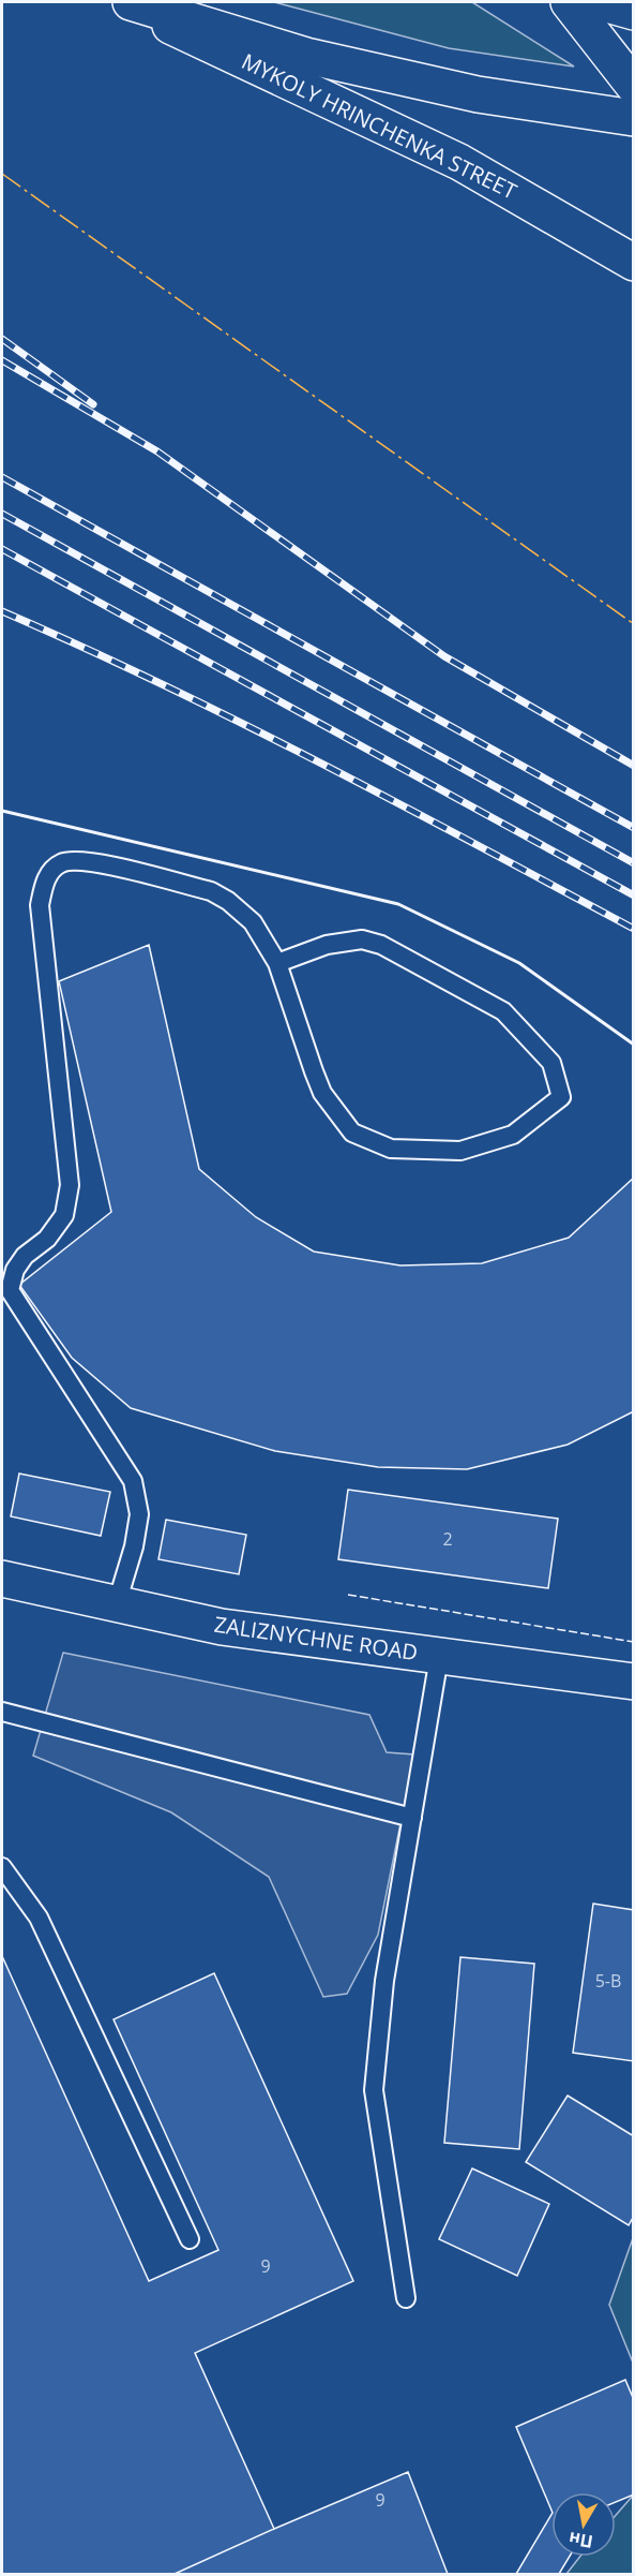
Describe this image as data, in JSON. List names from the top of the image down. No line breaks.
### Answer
{"streets":{"main road":["MYKOLY HRINCHENKA STREET","ZALIZNYCHNE ROAD"]},"house_numbers":["2","5-В","9","9"],"north":"bottom"}
